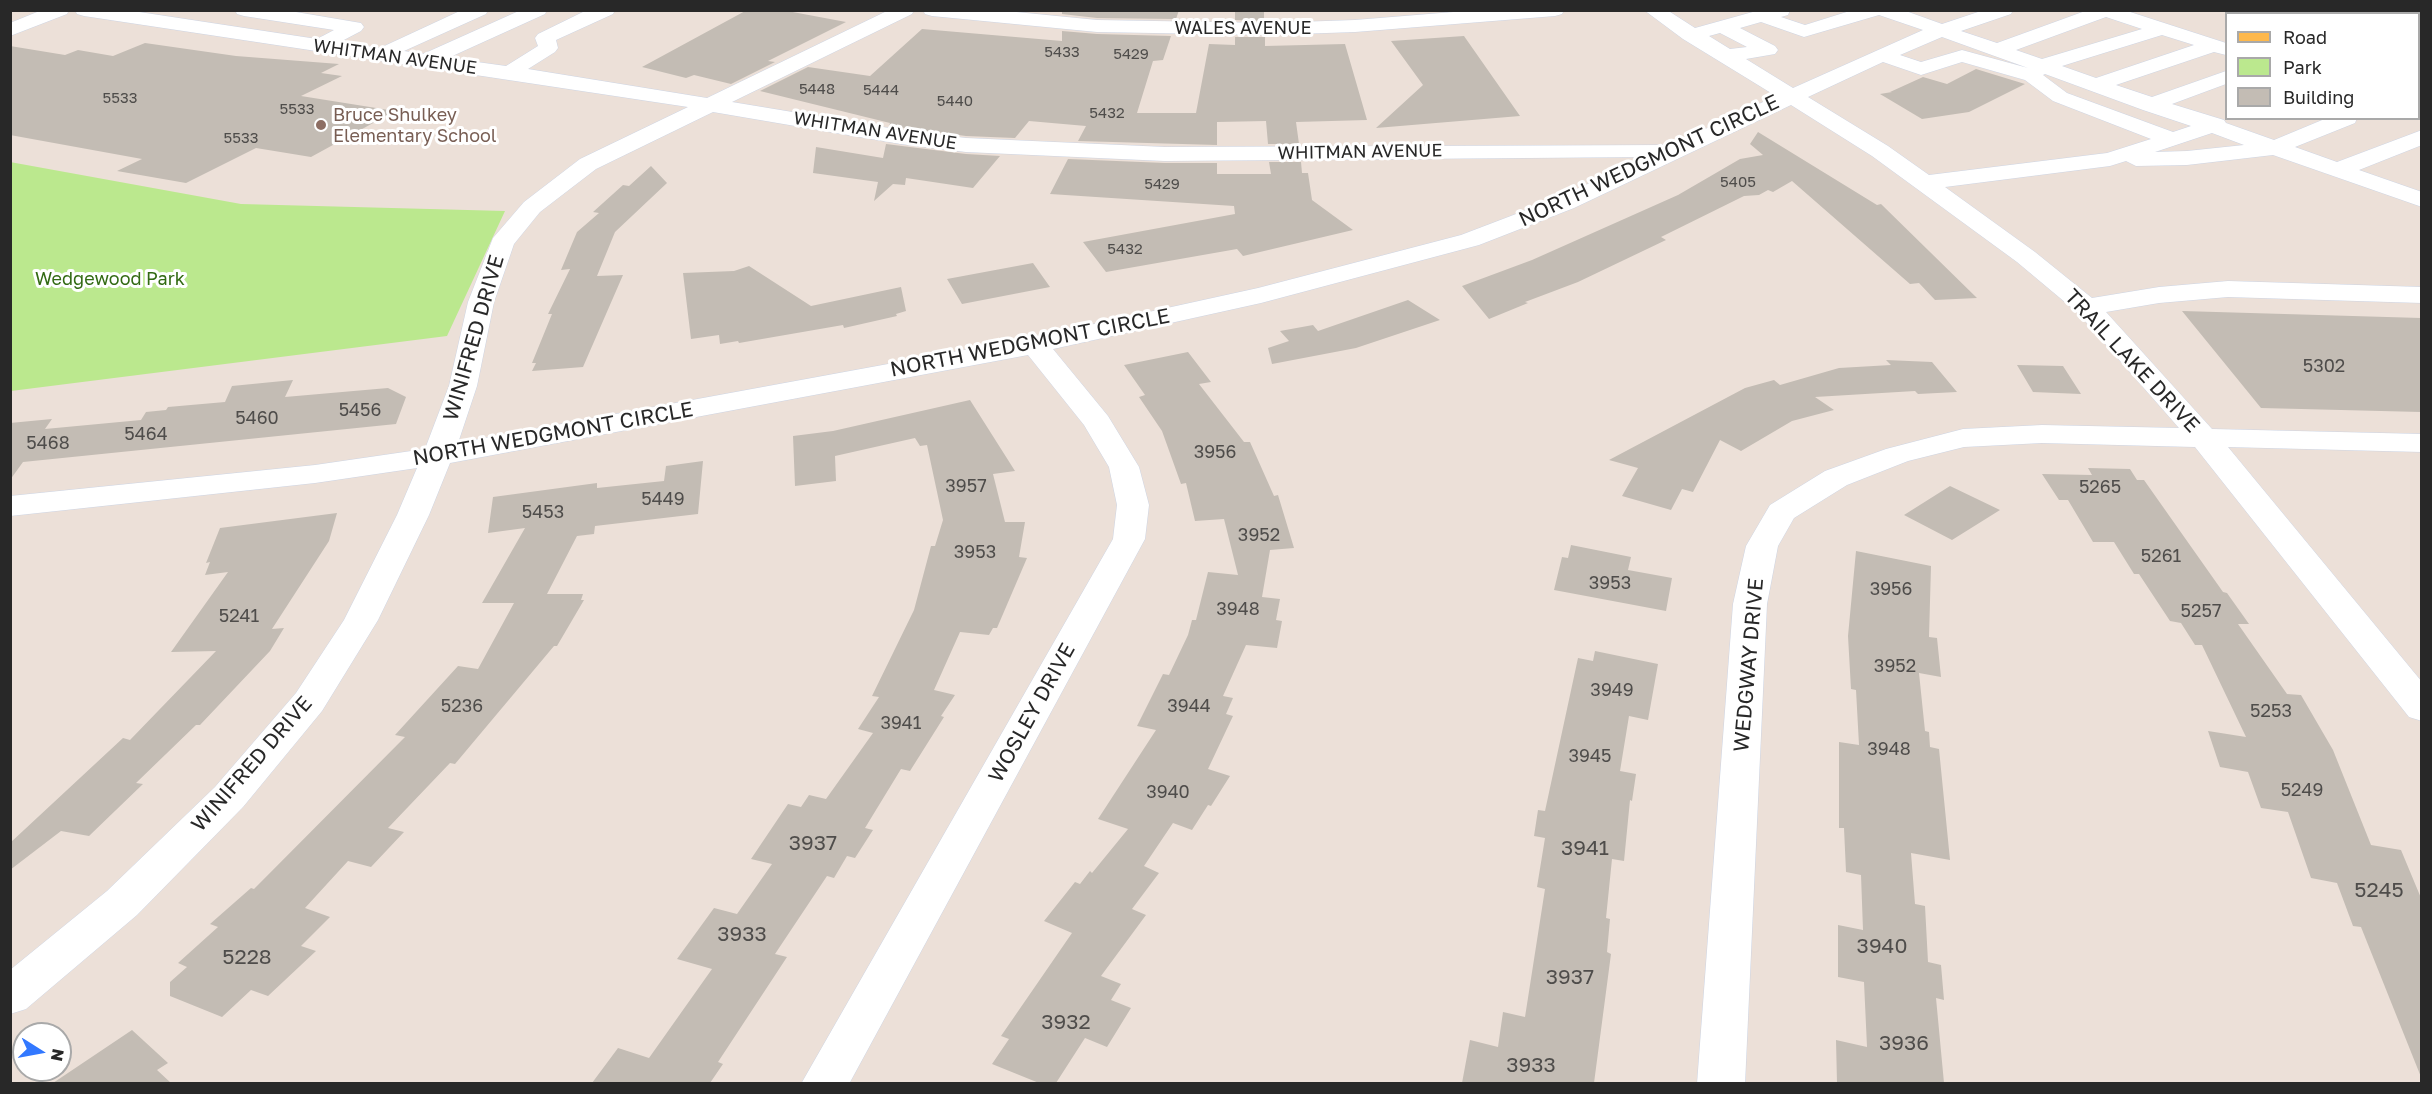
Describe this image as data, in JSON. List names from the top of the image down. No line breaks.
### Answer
{"streets":{"street":["WALES AVENUE","WHITMAN AVENUE","NORTH WEDGMONT CIRCLE","WINIFRED DRIVE","TRAIL LAKE DRIVE","WEDGWAY DRIVE","WOSLEY DRIVE"]},"crossings":[["WHITMAN AVENUE","NORTH WEDGMONT CIRCLE"],["WHITMAN AVENUE","WINIFRED DRIVE"],["NORTH WEDGMONT CIRCLE","WINIFRED DRIVE"],["NORTH WEDGMONT CIRCLE","TRAIL LAKE DRIVE"],["NORTH WEDGMONT CIRCLE","WOSLEY DRIVE"],["TRAIL LAKE DRIVE","WEDGWAY DRIVE"]],"parks":["Wedgewood Park"],"places":["Bruce Shulkey Elementary School"],"house_numbers":["5433","5429","5448","5444","5533","5440","5533","5432","5533","5405","5429","5432","5302","5456","5460","5464","5468","3956","3957","5265","5449","5453","3952","3953","5261","3953","3956","3948","5257","5241","3952","3949","5236","3944","5253","3941","3948","3945","5249","3940","3937","3941","5245","3933","3940","5228","3937","3932","3936","3933"],"legend":["Road","Park","Building"],"north":"right"}
